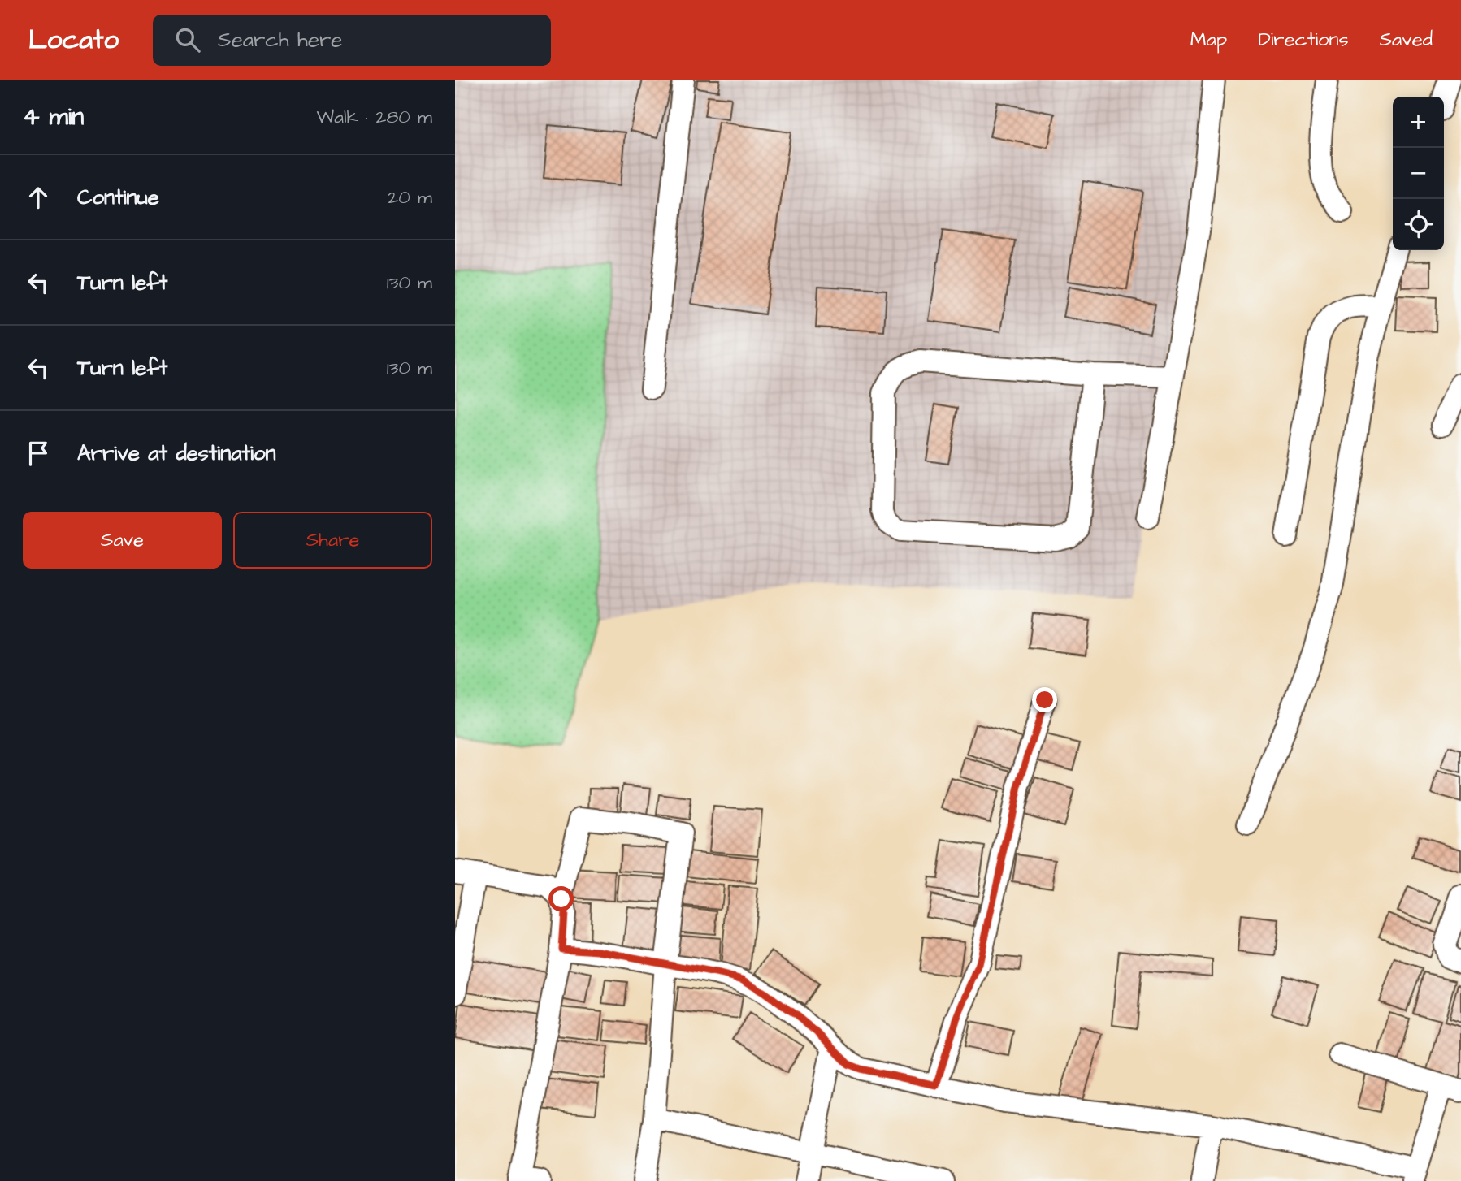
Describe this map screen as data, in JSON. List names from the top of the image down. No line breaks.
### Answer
{"page":{"header":"Locato","search":"Search here","nav":["Map","Directions","Saved"],"heading":["4 min","Walk · 280 m"],"map_buttons":["+","−"],"list":[["Continue","20 m"],["Turn left","130 m"],["Turn left","130 m"],"Arrive at destination"],"buttons":["Save","Share"]}}
